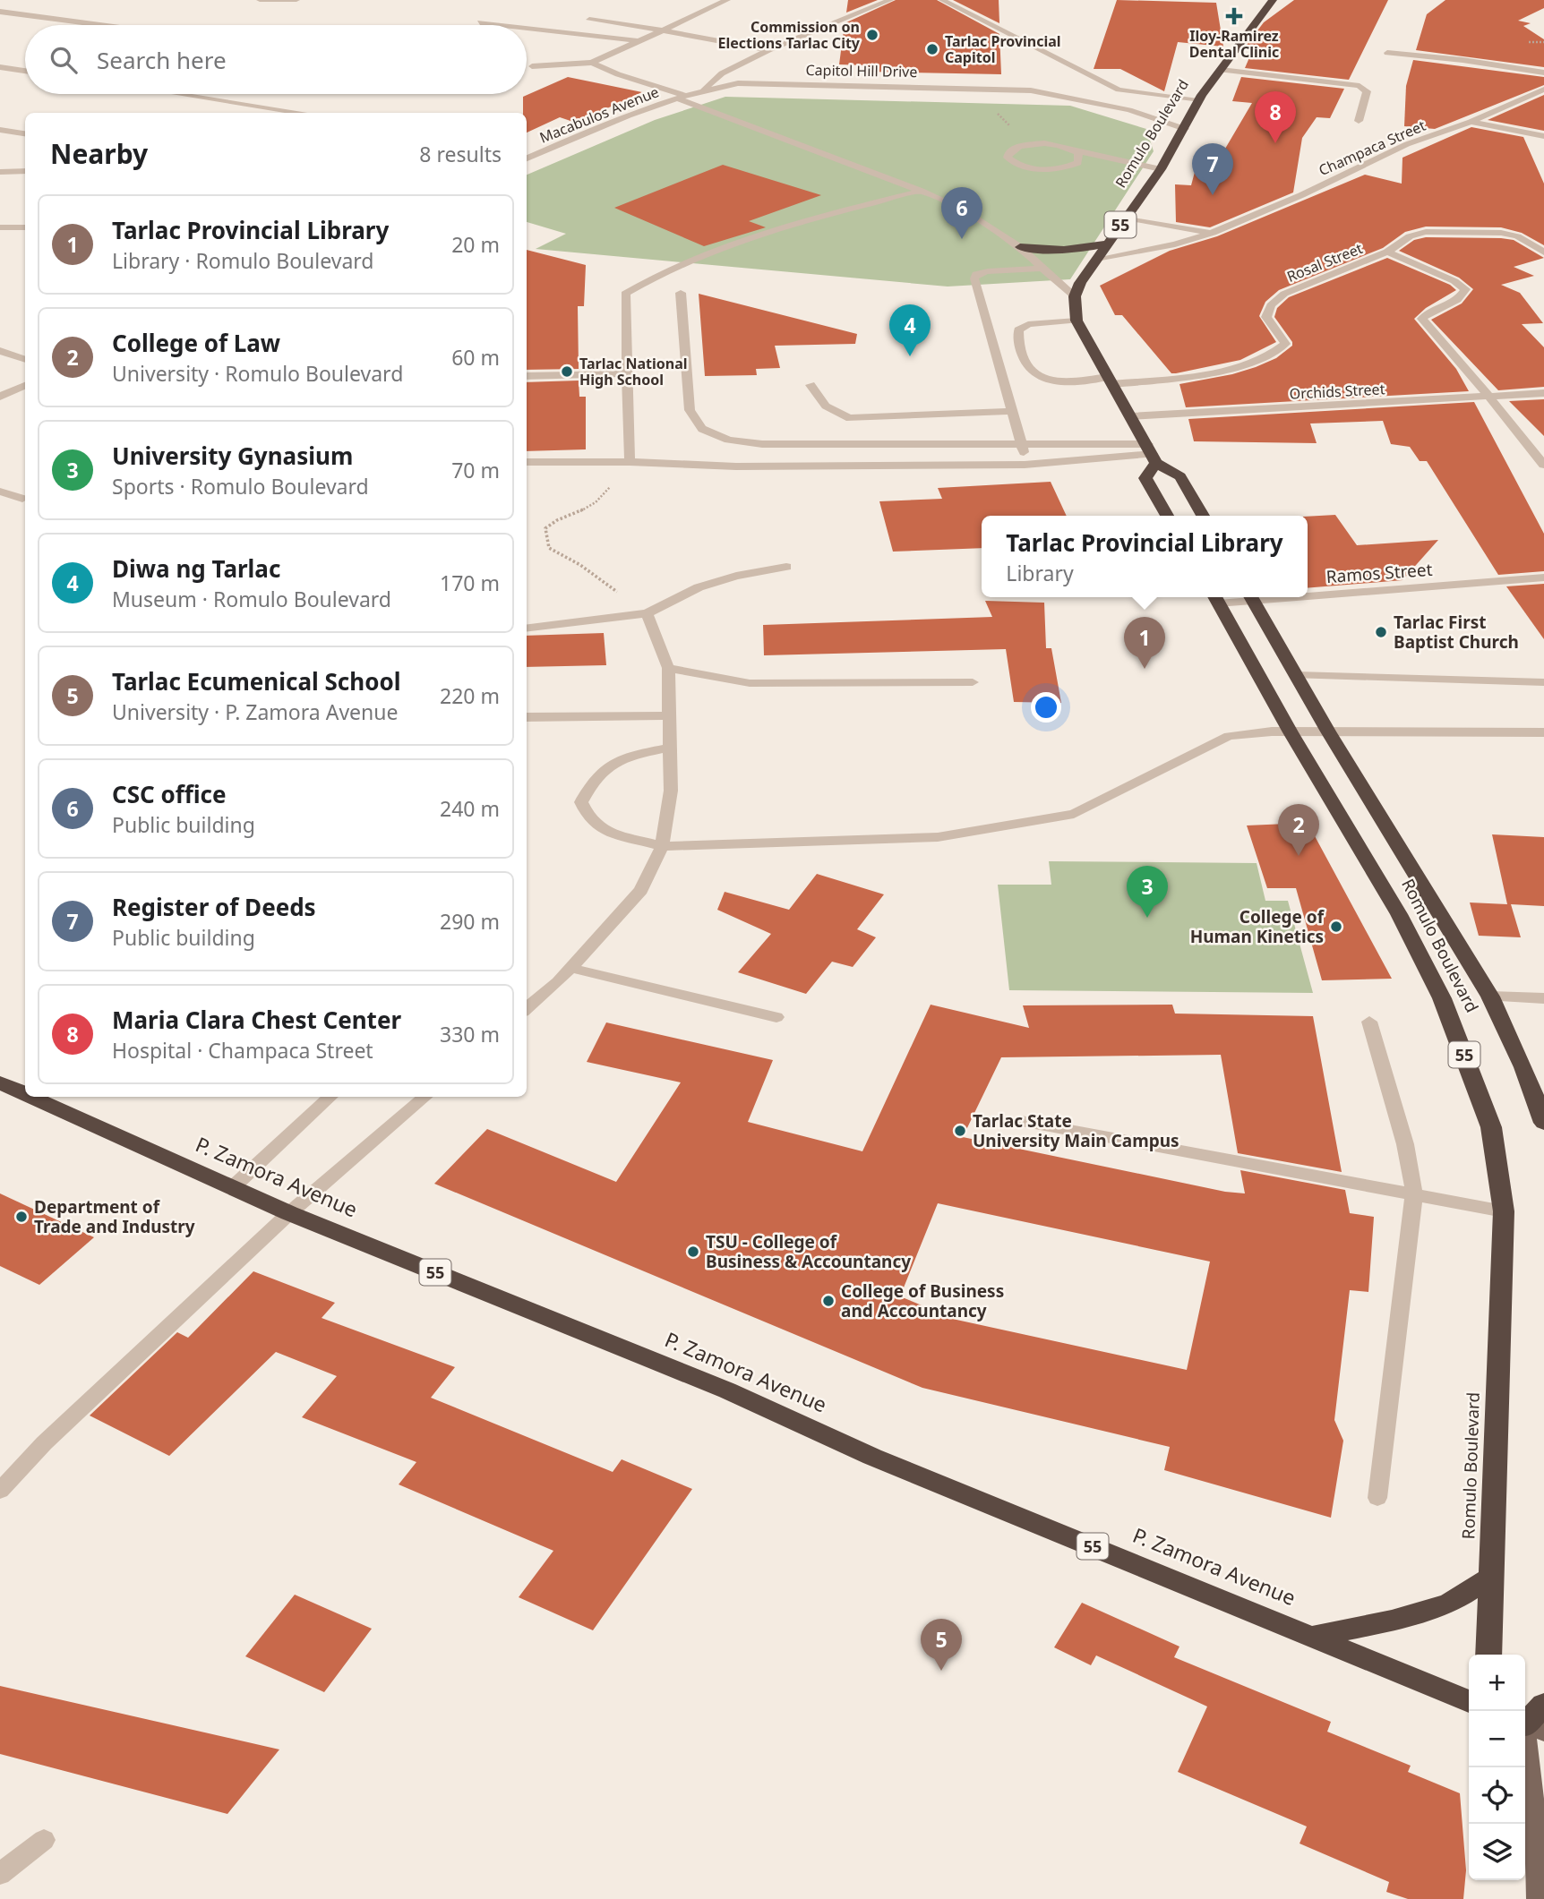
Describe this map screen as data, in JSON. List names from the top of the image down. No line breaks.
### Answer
{"streets":{"highway":["Romulo Boulevard","55","P. Zamora Avenue"],"street":["Capitol Hill Drive","Macabulos Avenue","Champaca Street","Rosal Street","Orchids Street","Ramos Street"]},"crossings":[["Capitol Hill Drive","Macabulos Avenue"],["Capitol Hill Drive","Romulo Boulevard"],["Romulo Boulevard","Champaca Street"],["Romulo Boulevard","Ramos Street"]],"places":{"health":["Iloy-Ramirez Dental Clinic"],"other":["Commission on Elections Tarlac City","Tarlac Provincial Capitol","Tarlac National High School","Tarlac First Baptist Church","College of Human Kinetics","Tarlac State University Main Campus","Department of Trade and Industry","TSU - College of Business & Accountancy","College of Business and Accountancy"]},"page":{"search":"Search here","pins":["8","7","6","4","1","2","3","5"],"heading":["Nearby","8 results"],"list":[{"mark":"1","name":"Tarlac Provincial Library","note":"Library · Romulo Boulevard","value":"20 m"},{"mark":"2","name":"College of Law","note":"University · Romulo Boulevard","value":"60 m"},{"mark":"3","name":"University Gynasium","note":"Sports · Romulo Boulevard","value":"70 m"},{"mark":"4","name":"Diwa ng Tarlac","note":"Museum · Romulo Boulevard","value":"170 m"},{"mark":"5","name":"Tarlac Ecumenical School","note":"University · P. Zamora Avenue","value":"220 m"},{"mark":"6","name":"CSC office","note":"Public building","value":"240 m"},{"mark":"7","name":"Register of Deeds","note":"Public building","value":"290 m"},{"mark":"8","name":"Maria Clara Chest Center","note":"Hospital · Champaca Street","value":"330 m"}],"popup":["Tarlac Provincial Library","Library"],"map_buttons":["+","−"]}}
